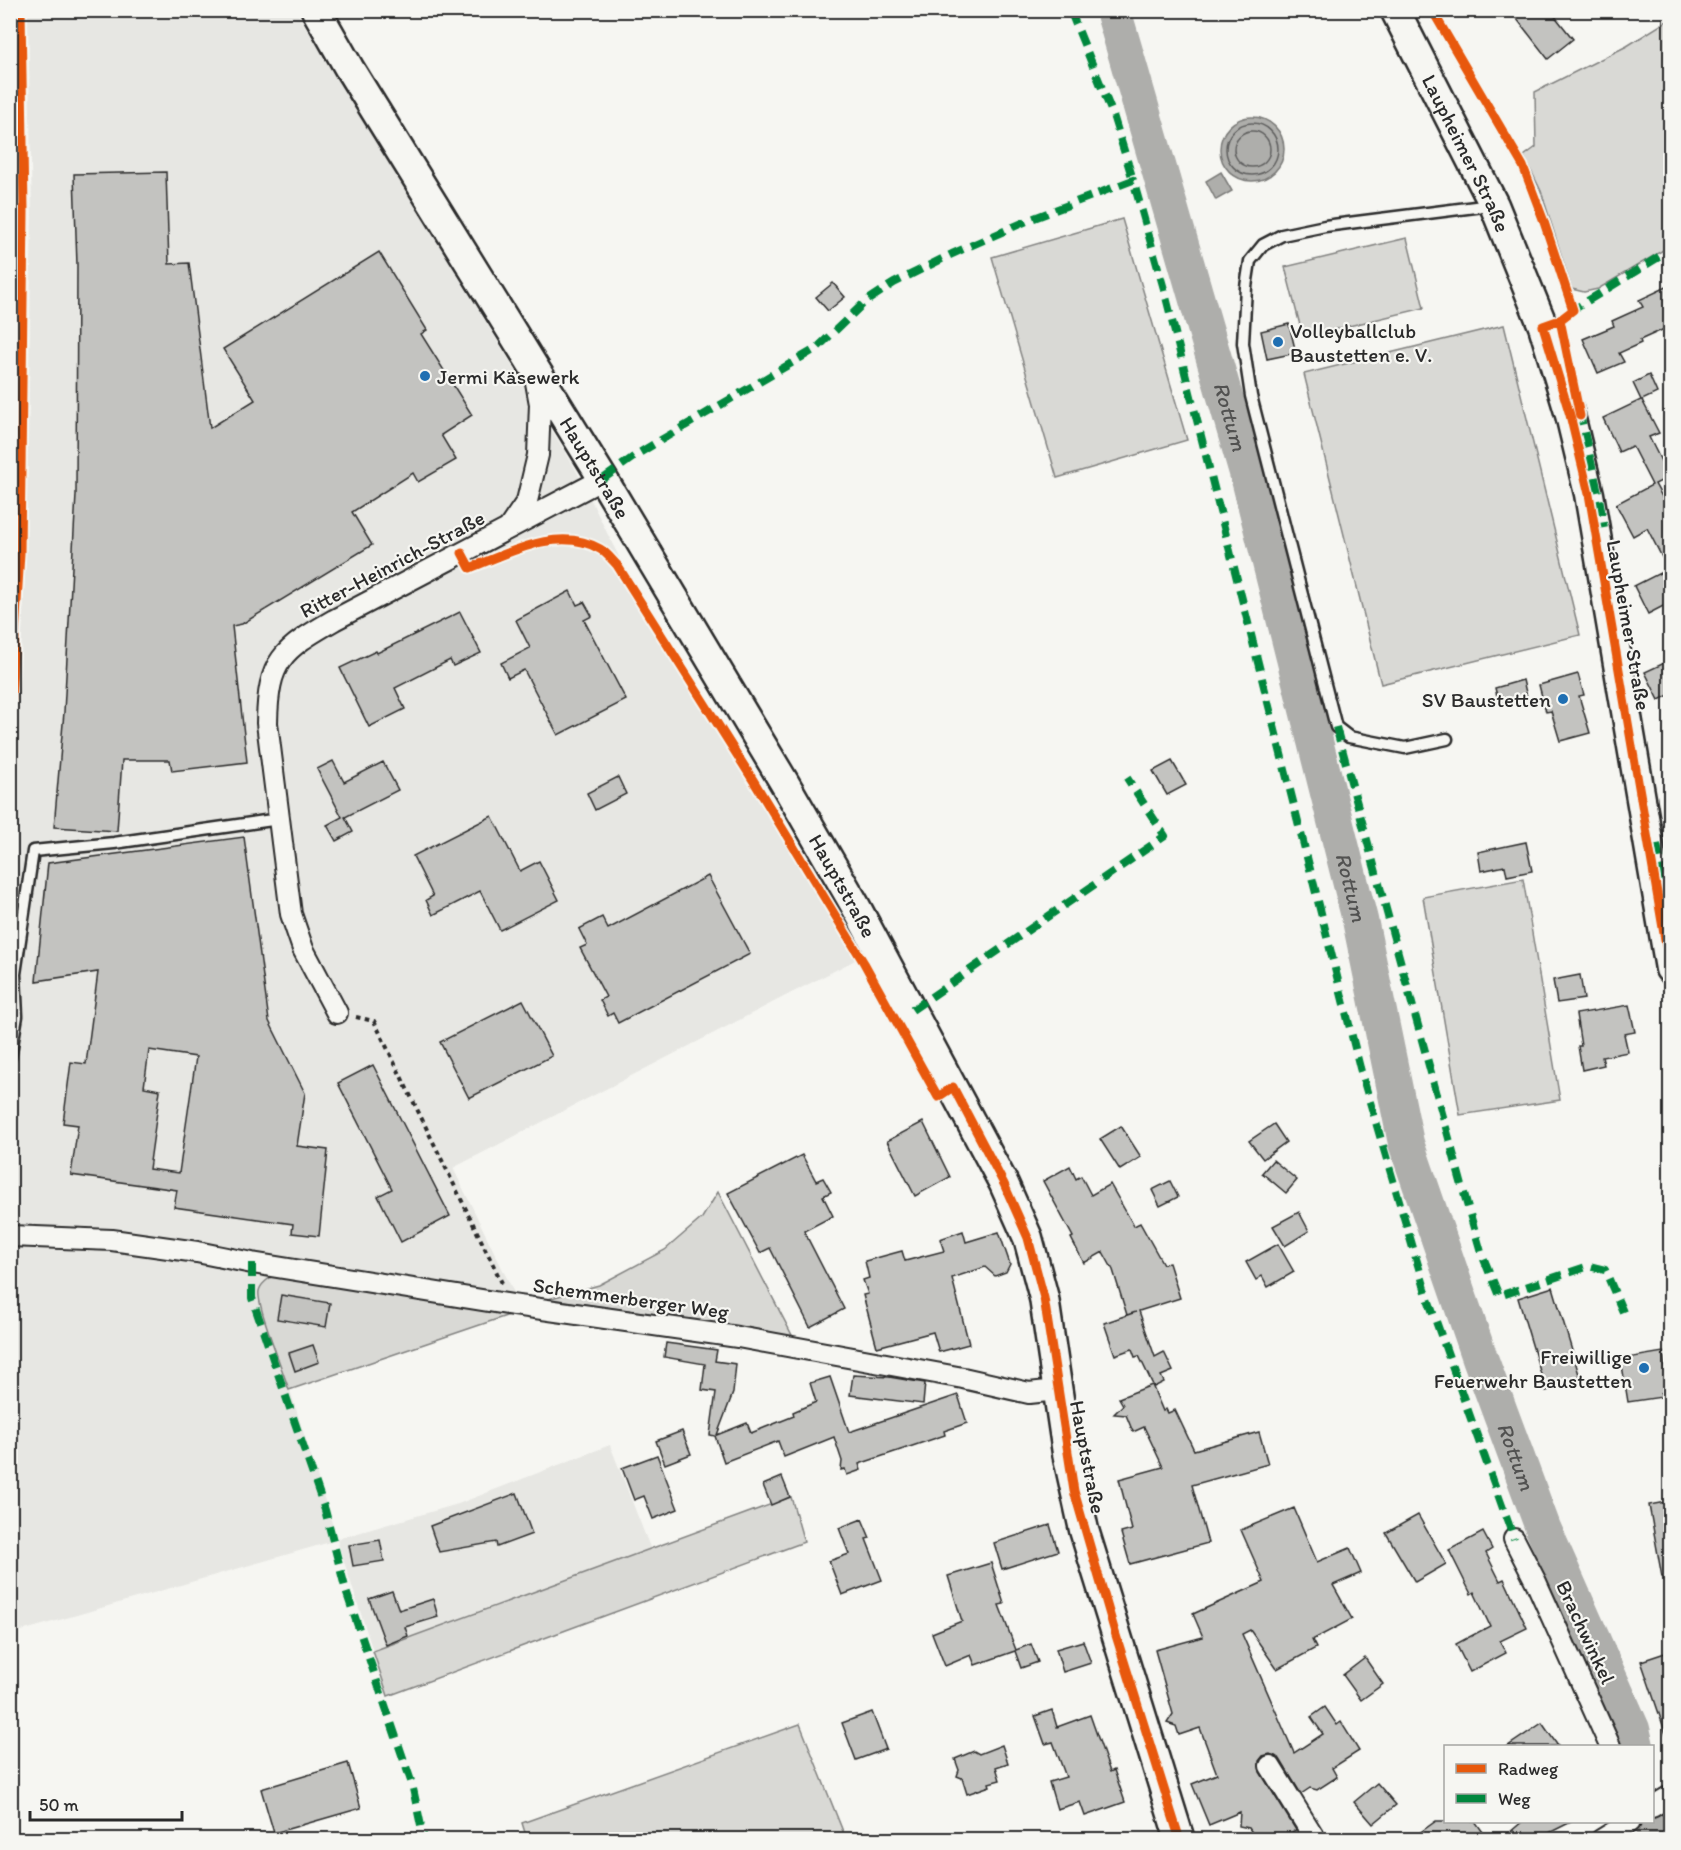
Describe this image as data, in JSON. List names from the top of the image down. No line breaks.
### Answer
{"streets":{"main road":["Laupheimer Straße","Hauptstraße"],"street":["Ritter-Heinrich-Straße","Schemmerberger Weg","Brachwinkel"]},"crossings":[["Hauptstraße","Ritter-Heinrich-Straße"],["Hauptstraße","Schemmerberger Weg"]],"water":["Rottum"],"places":["Volleyballclub Baustetten e. V.","Jermi Käsewerk","SV Baustetten","Freiwillige Feuerwehr Baustetten"],"legend":["Radweg","Weg"],"scale_bar":"50 m"}
